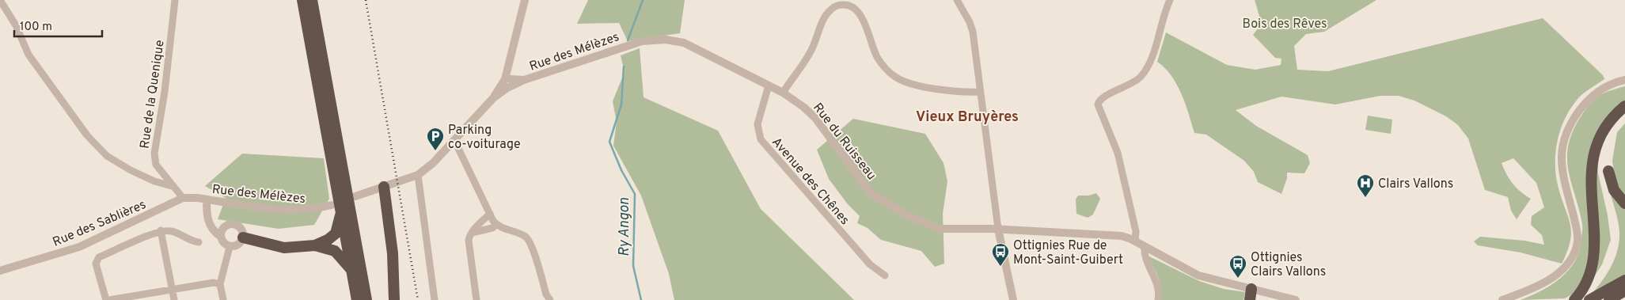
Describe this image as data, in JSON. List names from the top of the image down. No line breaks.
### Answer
{"streets":{"street":["Rue des Mélèzes","Rue de la Quenique","Rue du Ruisseau","Avenue des Chênes","Rue des Sablières"]},"crossings":[["Rue des Mélèzes","Rue de la Quenique"],["Rue des Mélèzes","Rue du Ruisseau"],["Rue des Mélèzes","Rue des Sablières"],["Rue de la Quenique","Rue des Sablières"],["Rue du Ruisseau","Avenue des Chênes"]],"districts":["Vieux Bruyères"],"water":["Ry Angon"],"parks":["Bois des Rêves"],"places":{"parking":["Parking co-voiturage"],"hospital":["Clairs Vallons"],"bus stop":["Ottignies Rue de Mont-Saint-Guibert","Ottignies Clairs Vallons"]},"scale_bar":"100 m"}
